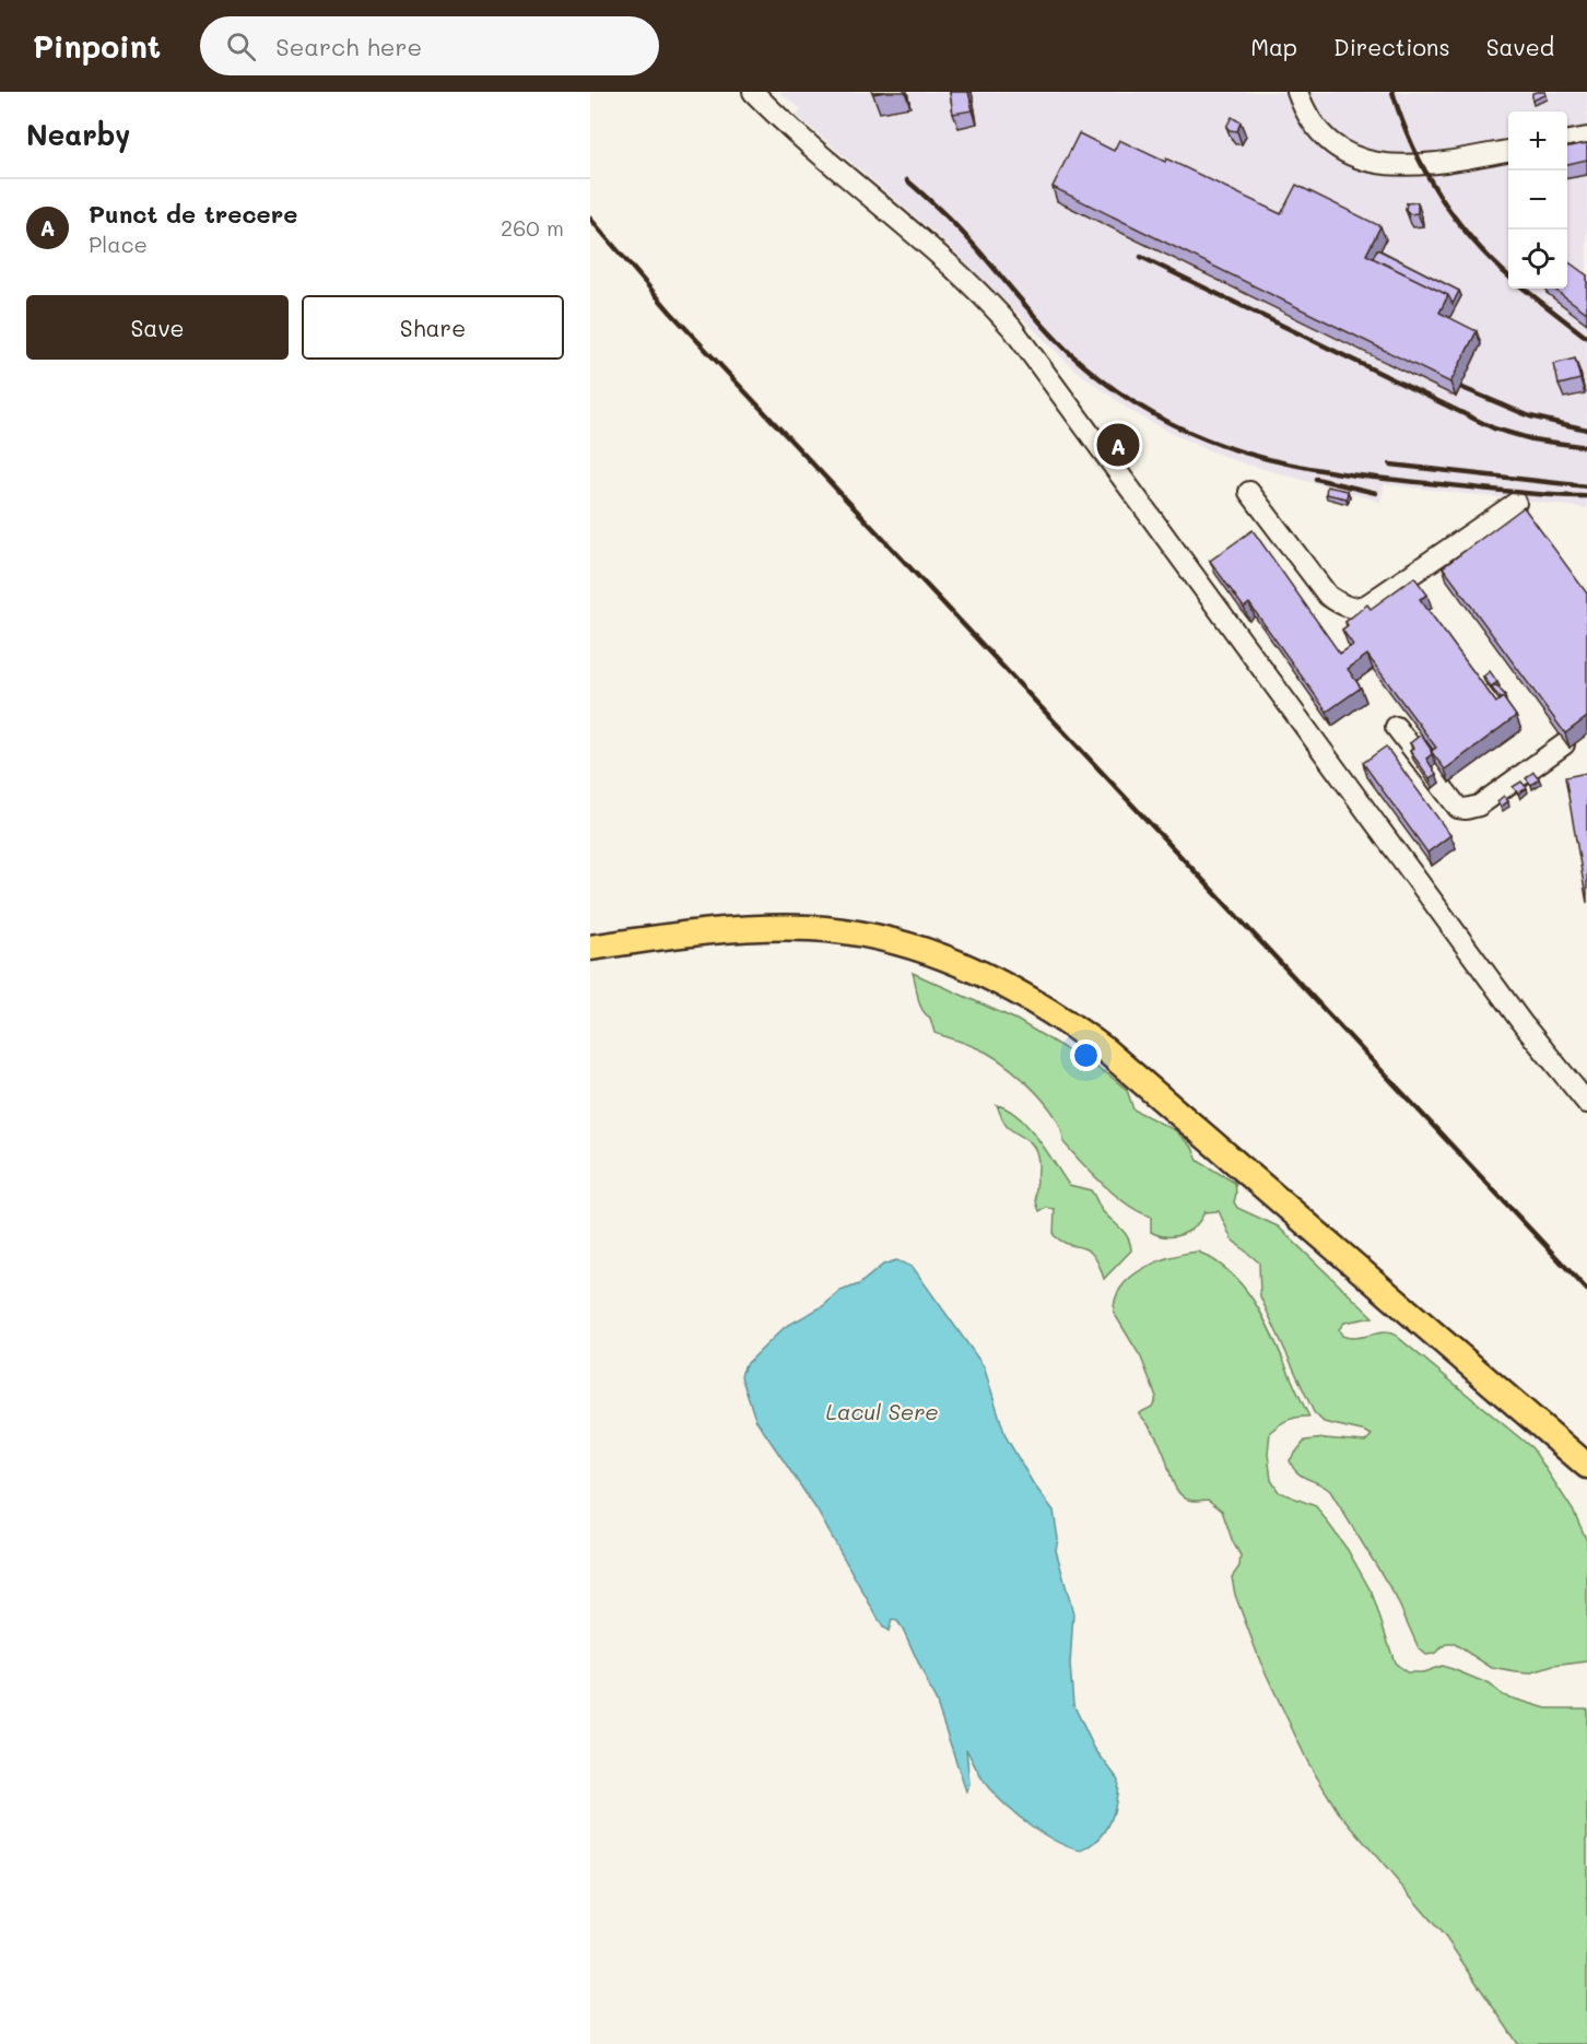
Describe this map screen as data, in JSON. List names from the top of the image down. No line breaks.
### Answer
{"water":["Lacul Sere"],"page":{"header":"Pinpoint","search":"Search here","nav":["Map","Directions","Saved"],"heading":"Nearby","map_buttons":["+","−"],"list":[{"mark":"A","name":"Punct de trecere","note":"Place","value":"260 m"}],"buttons":["Save","Share"],"pins":"A"}}
